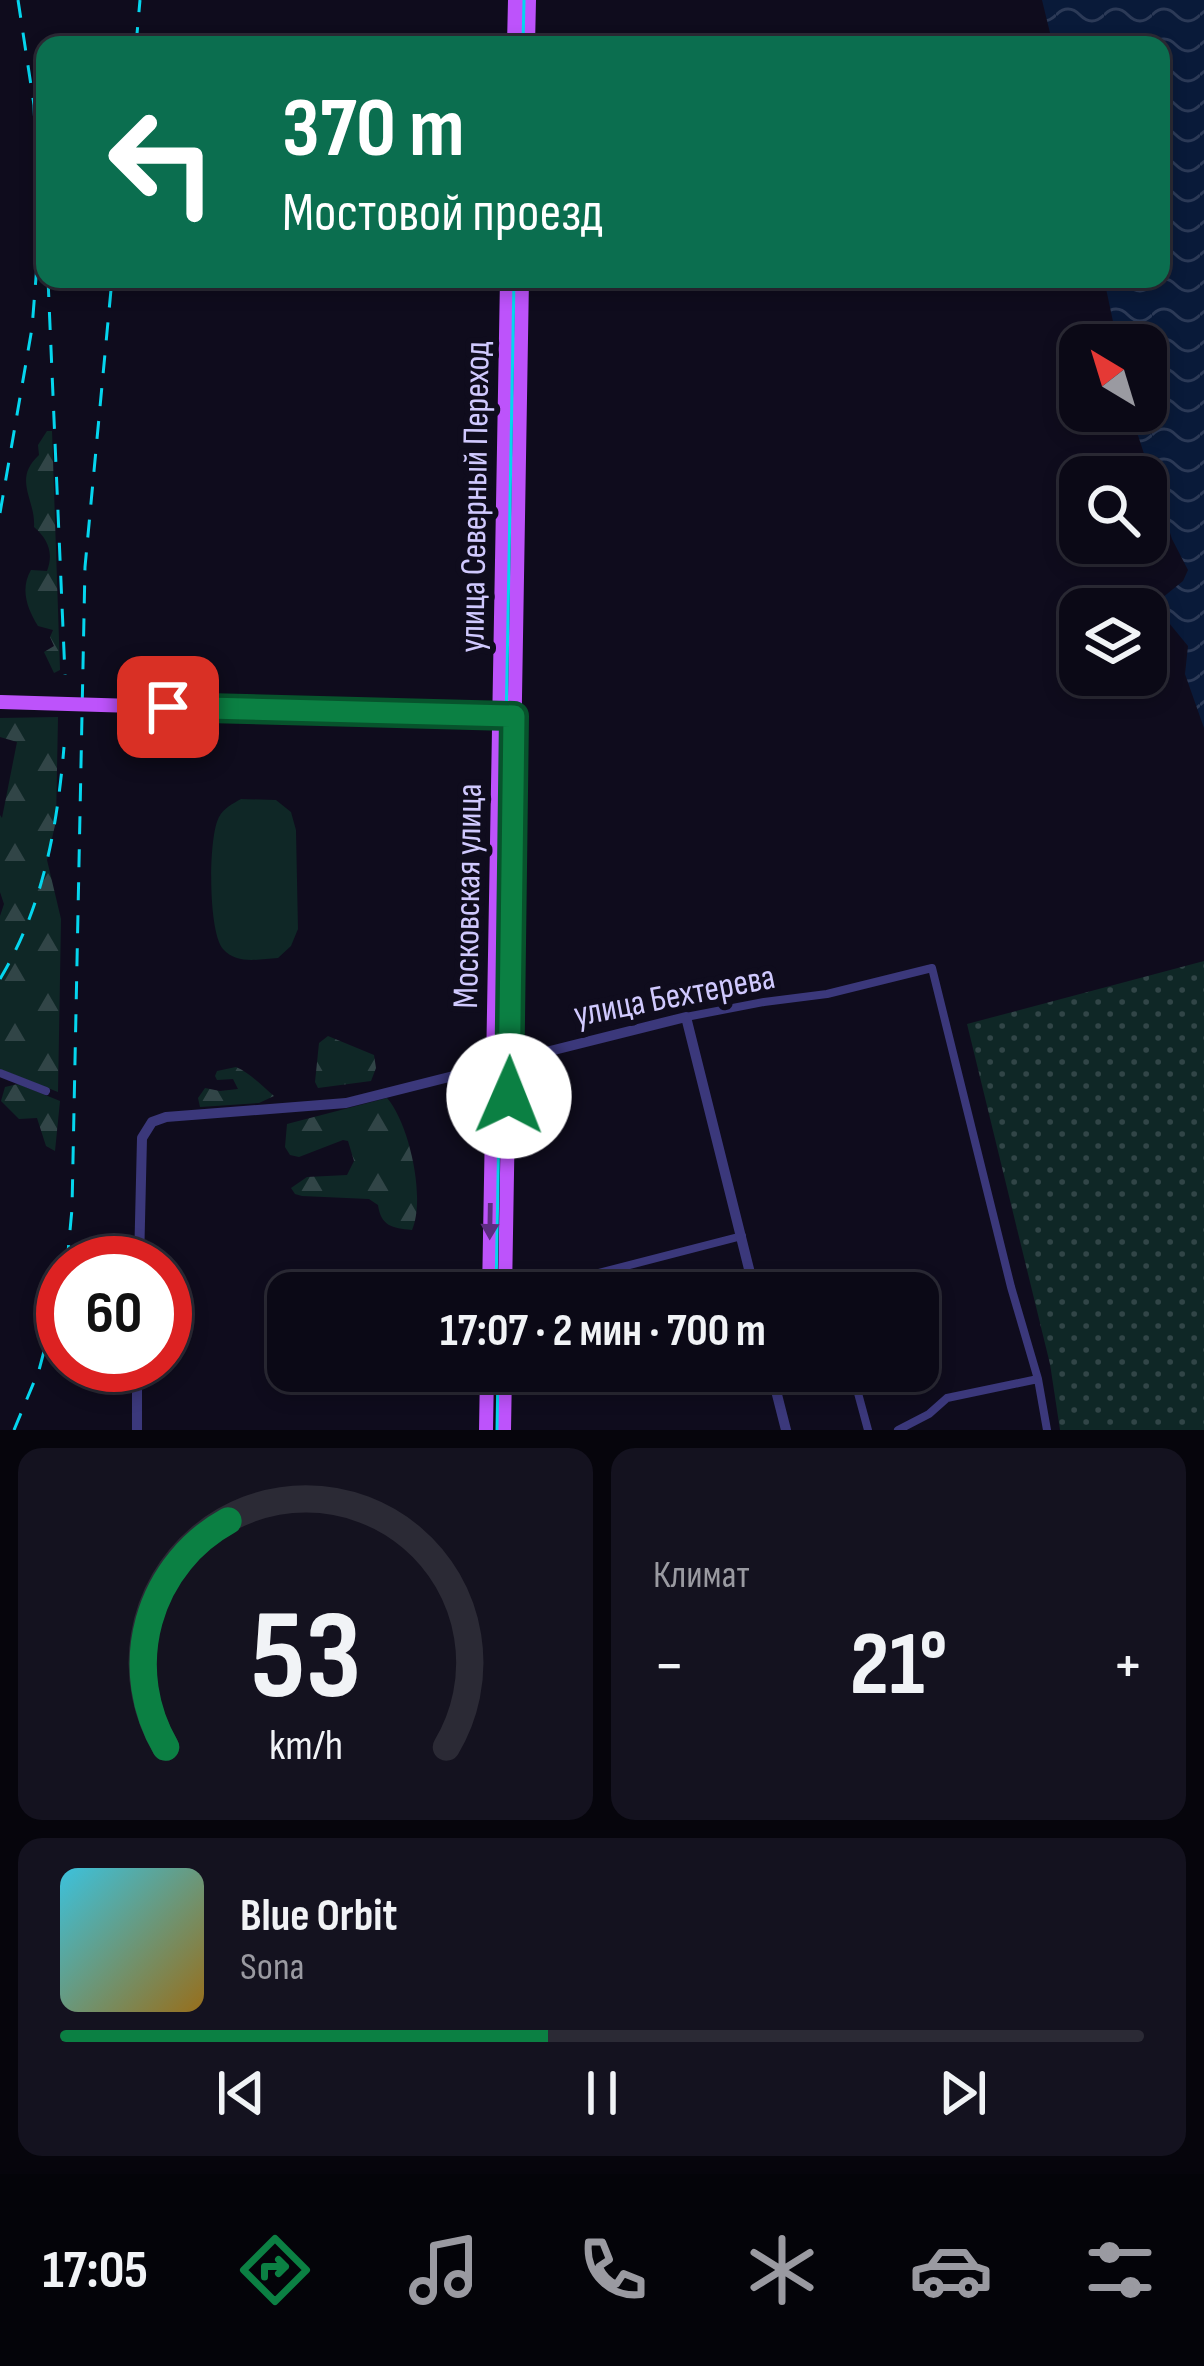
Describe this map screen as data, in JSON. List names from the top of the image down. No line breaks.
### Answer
{"streets":{"main road":["улица Северный Переход","Московская улица","улица Бехтерева"]},"crossings":[["улица Северный Переход","Московская улица"],["Московская улица","улица Бехтерева"]],"north":"top left","page":{"turn":["370 m","Мостовой проезд"],"limit":"60","trip":"17:07 · 2 мин · 700 m","tile":"Климат","heat":["−","21°","+"],"song":["Blue Orbit","Sona"],"tabs":"17:05","gauge":["53","km/h"]}}
